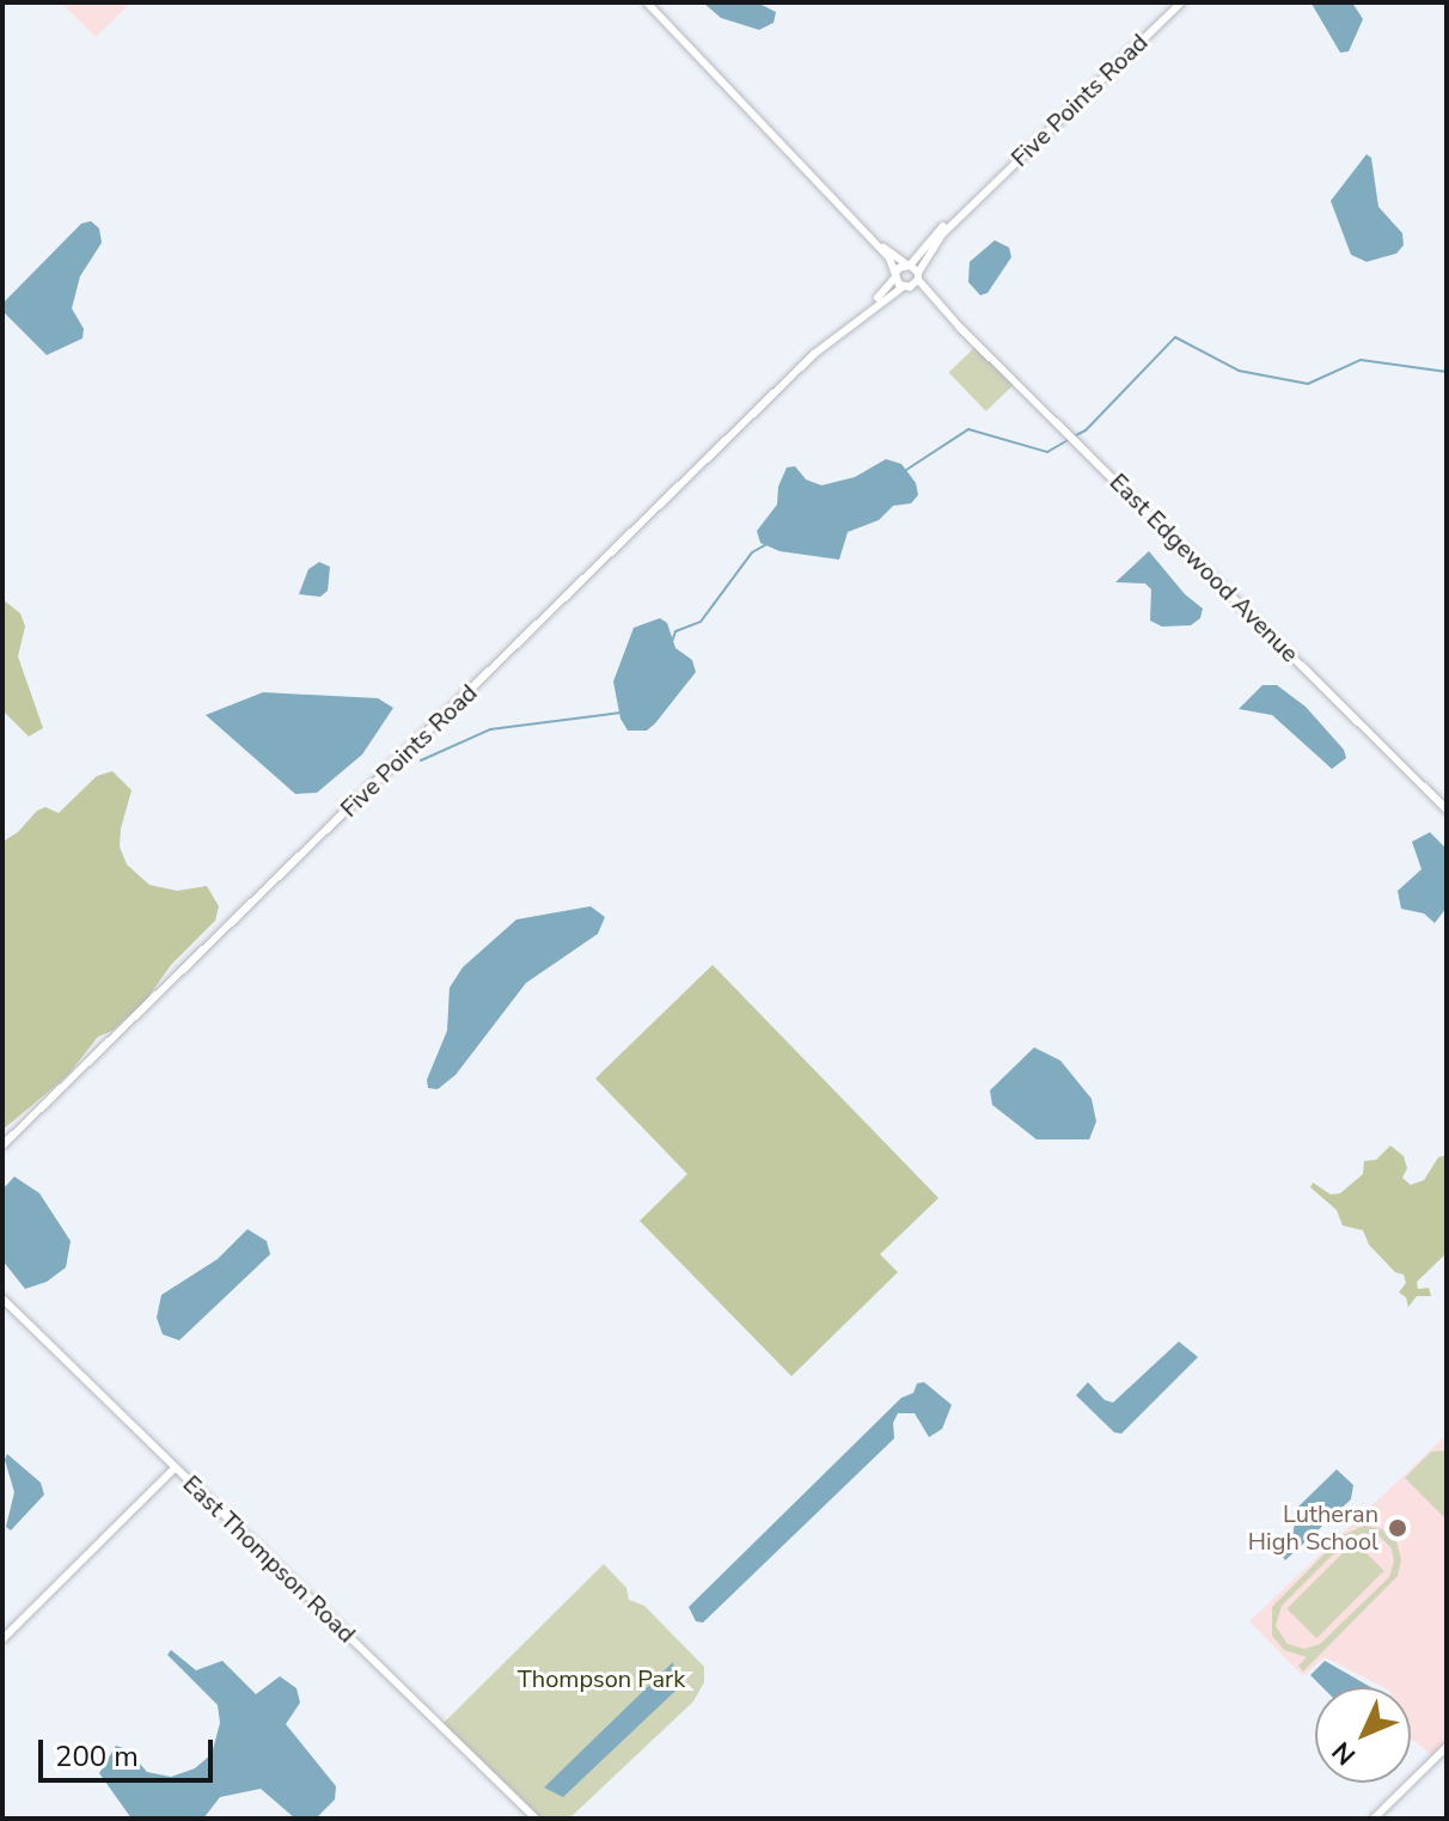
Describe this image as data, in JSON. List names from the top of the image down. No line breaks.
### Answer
{"streets":{"main road":["Five Points Road","East Edgewood Avenue","East Thompson Road"]},"parks":["Thompson Park"],"places":["Lutheran High School"],"scale_bar":"200 m","north":"bottom left"}
